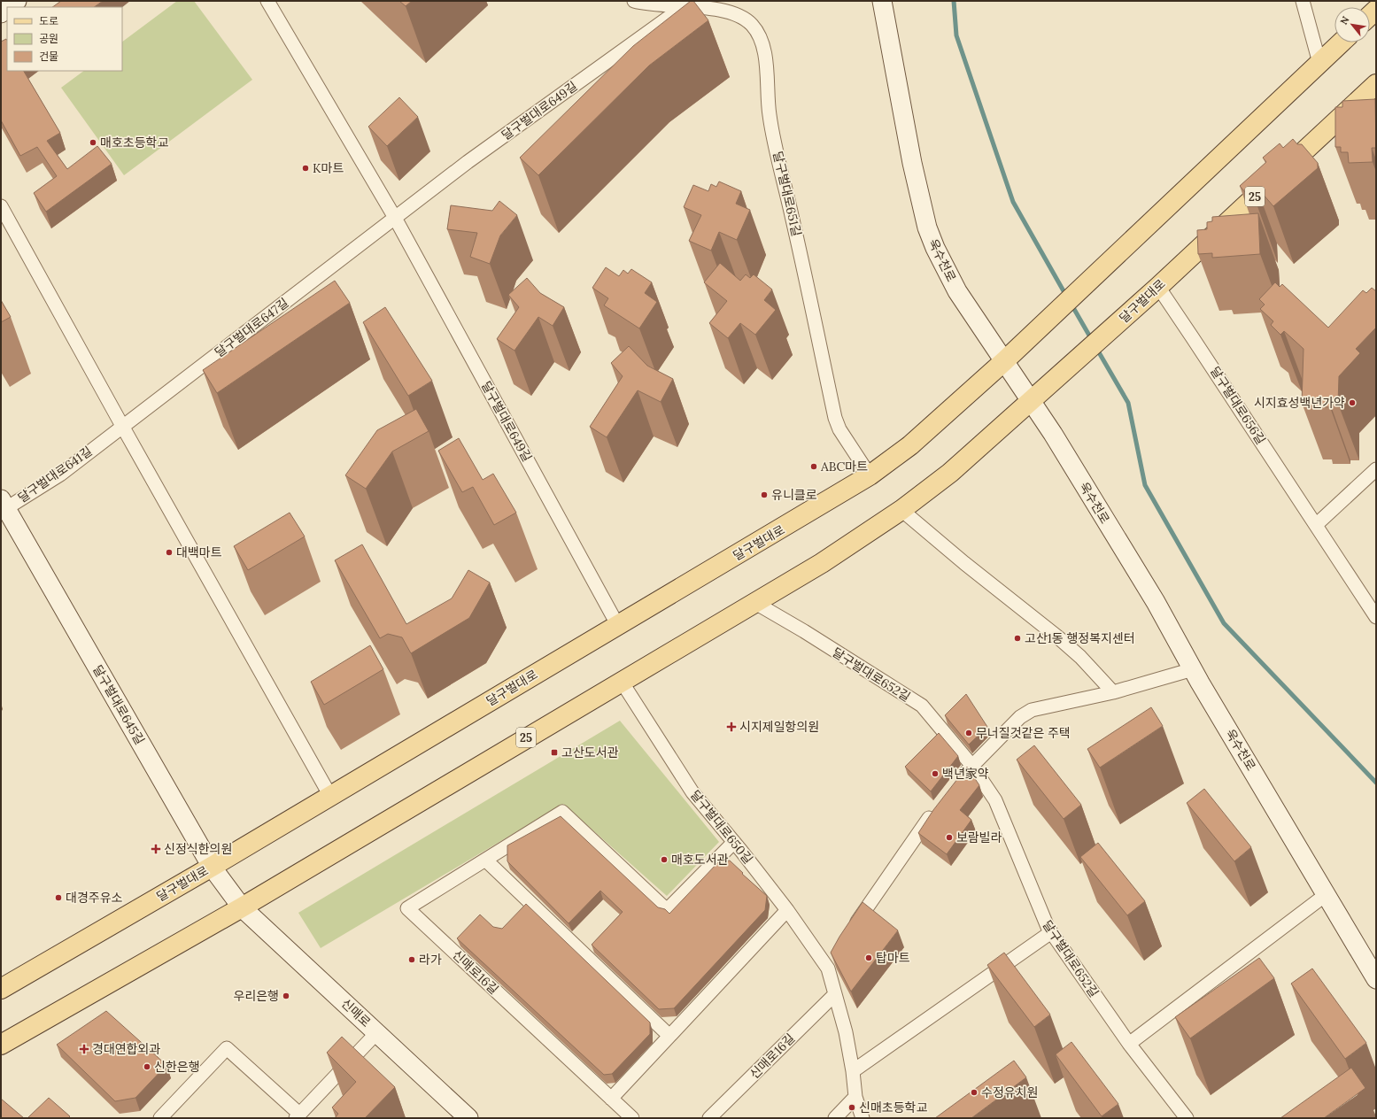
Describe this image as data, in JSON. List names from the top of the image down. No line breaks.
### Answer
{"streets":{"main road":["25","욱수천로","달구벌대로","달구벌대로645길","신매로"],"street":["달구벌대로649길","달구벌대로651길","달구벌대로647길","달구벌대로656길","달구벌대로641길","달구벌대로652길","달구벌대로650길","신매로16길"]},"crossings":[["달구벌대로649길","달구벌대로651길"],["달구벌대로649길","달구벌대로"],["달구벌대로649길","달구벌대로647길"],["달구벌대로651길","달구벌대로"],["욱수천로","달구벌대로"],["달구벌대로","달구벌대로656길"],["달구벌대로","달구벌대로652길"],["달구벌대로","달구벌대로645길"],["달구벌대로","달구벌대로650길"],["달구벌대로","신매로"],["달구벌대로647길","달구벌대로641길"],["달구벌대로641길","달구벌대로645길"],["달구벌대로645길","신매로"],["달구벌대로650길","신매로16길"]],"places":{"other":["매호초등학교","K마트","시지효성백년가약","ABC마트","유니클로","대백마트","고산1동 행정복지센터","무너질것같은 주택","백년家약","보람빌라","매호도서관","대경주유소","탑마트","라가","우리은행","신한은행","수정유치원","신매초등학교"],"health":["시지제일항의원","신정식한의원","경대연합외과"],"transit":["고산도서관"]},"legend":["도로","공원","건물"],"north":"top left"}
